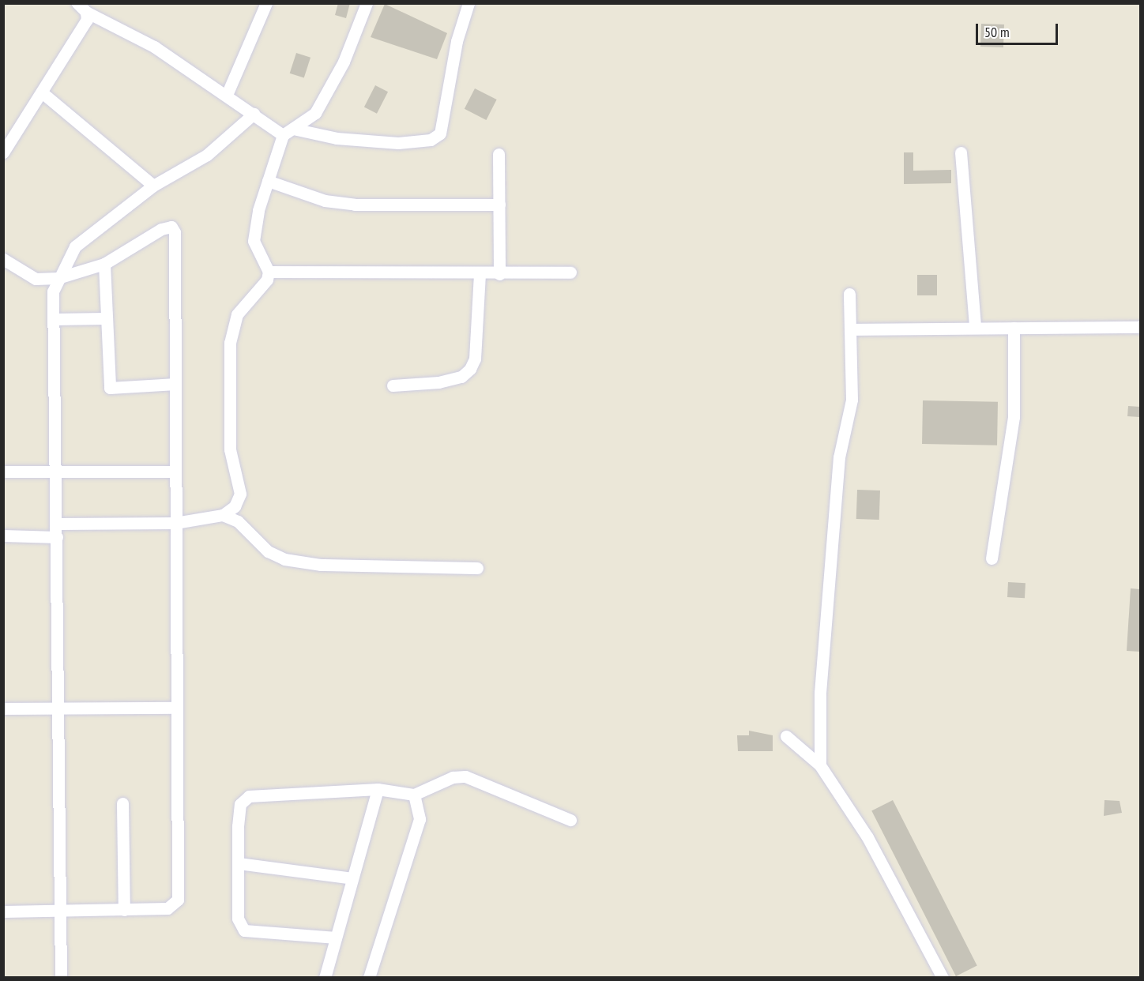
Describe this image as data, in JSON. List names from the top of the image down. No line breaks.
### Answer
{"scale_bar":"50 m"}
